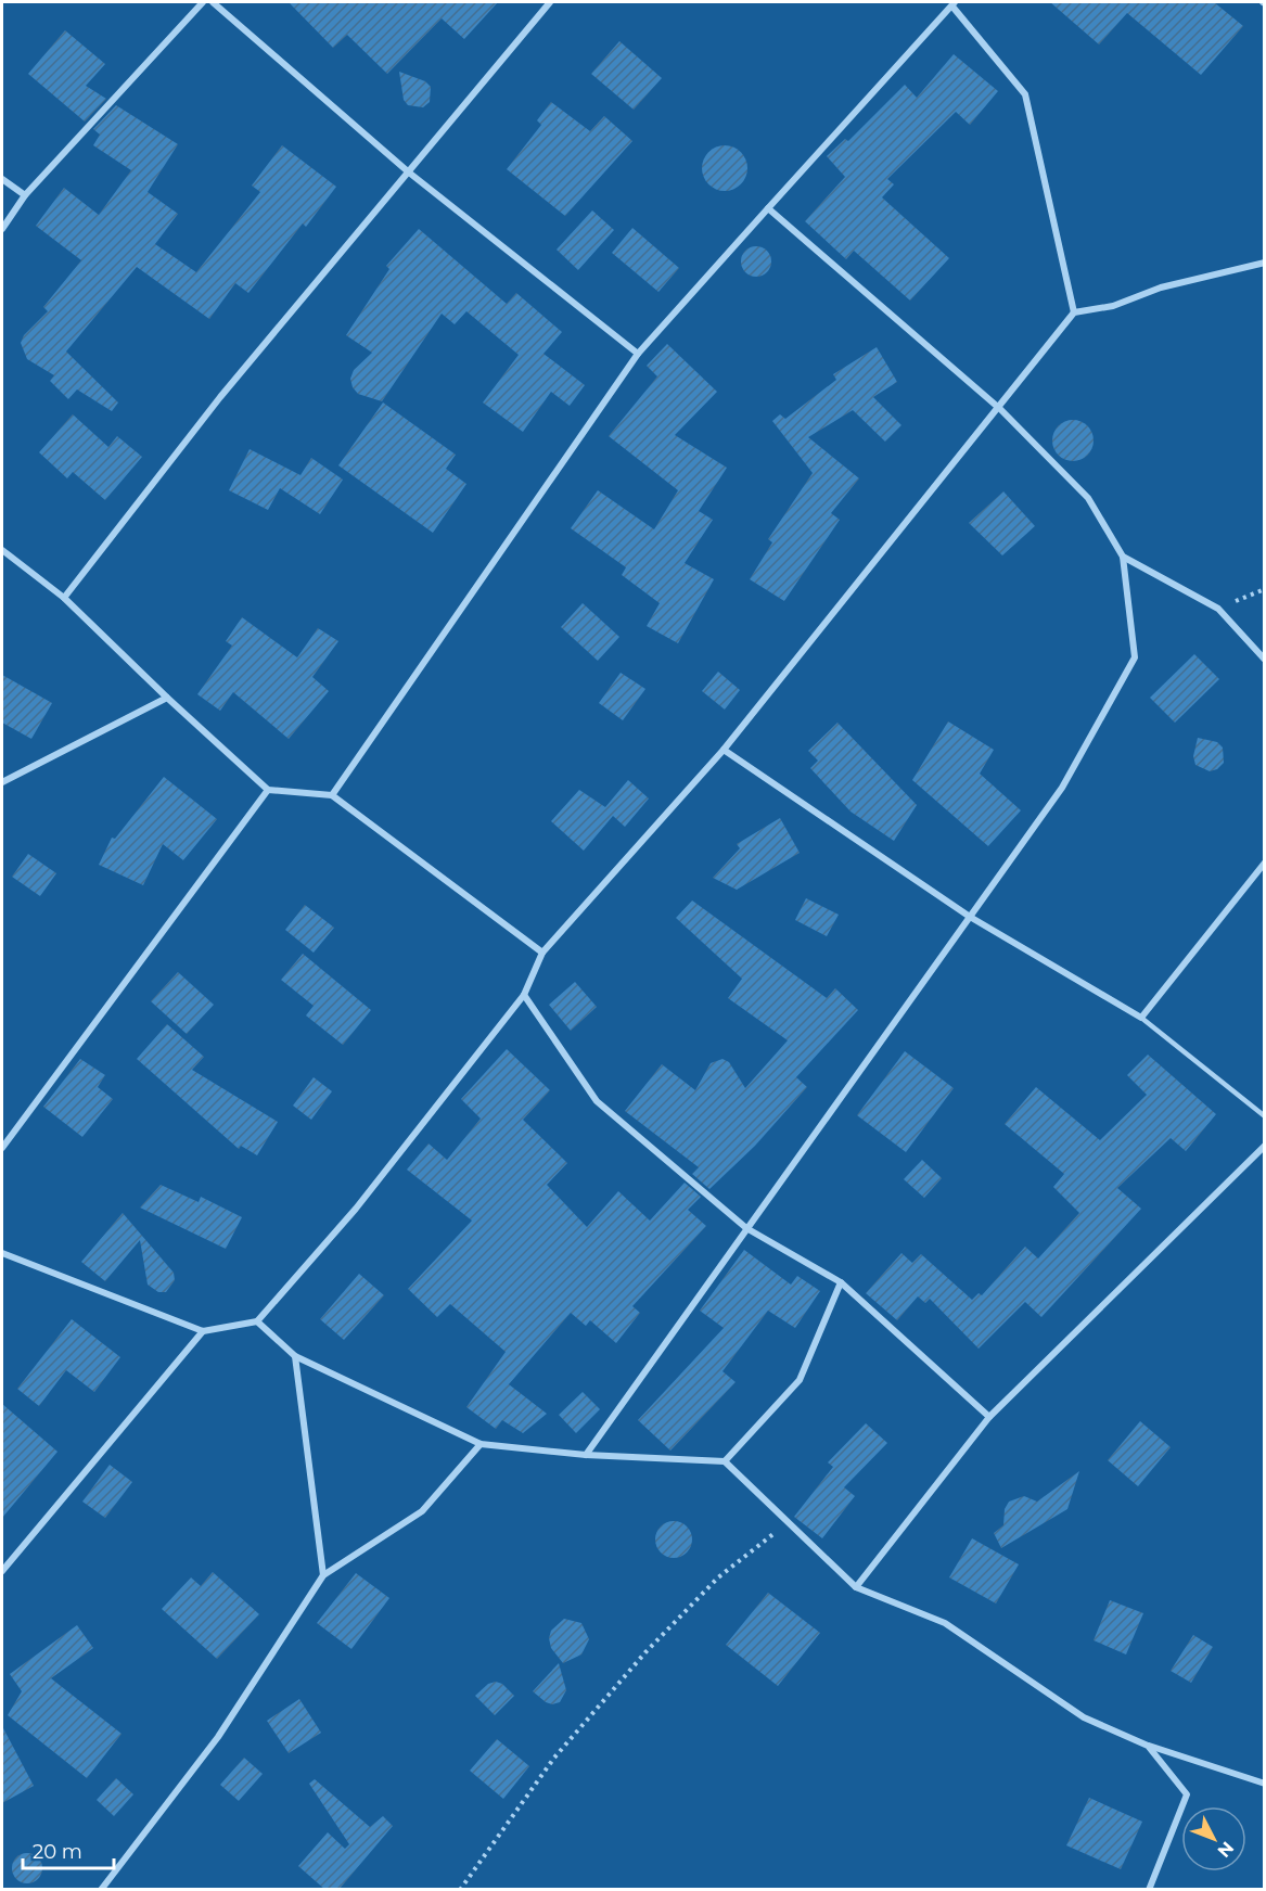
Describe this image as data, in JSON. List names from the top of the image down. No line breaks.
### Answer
{"scale_bar":"20 m","north":"bottom right"}
